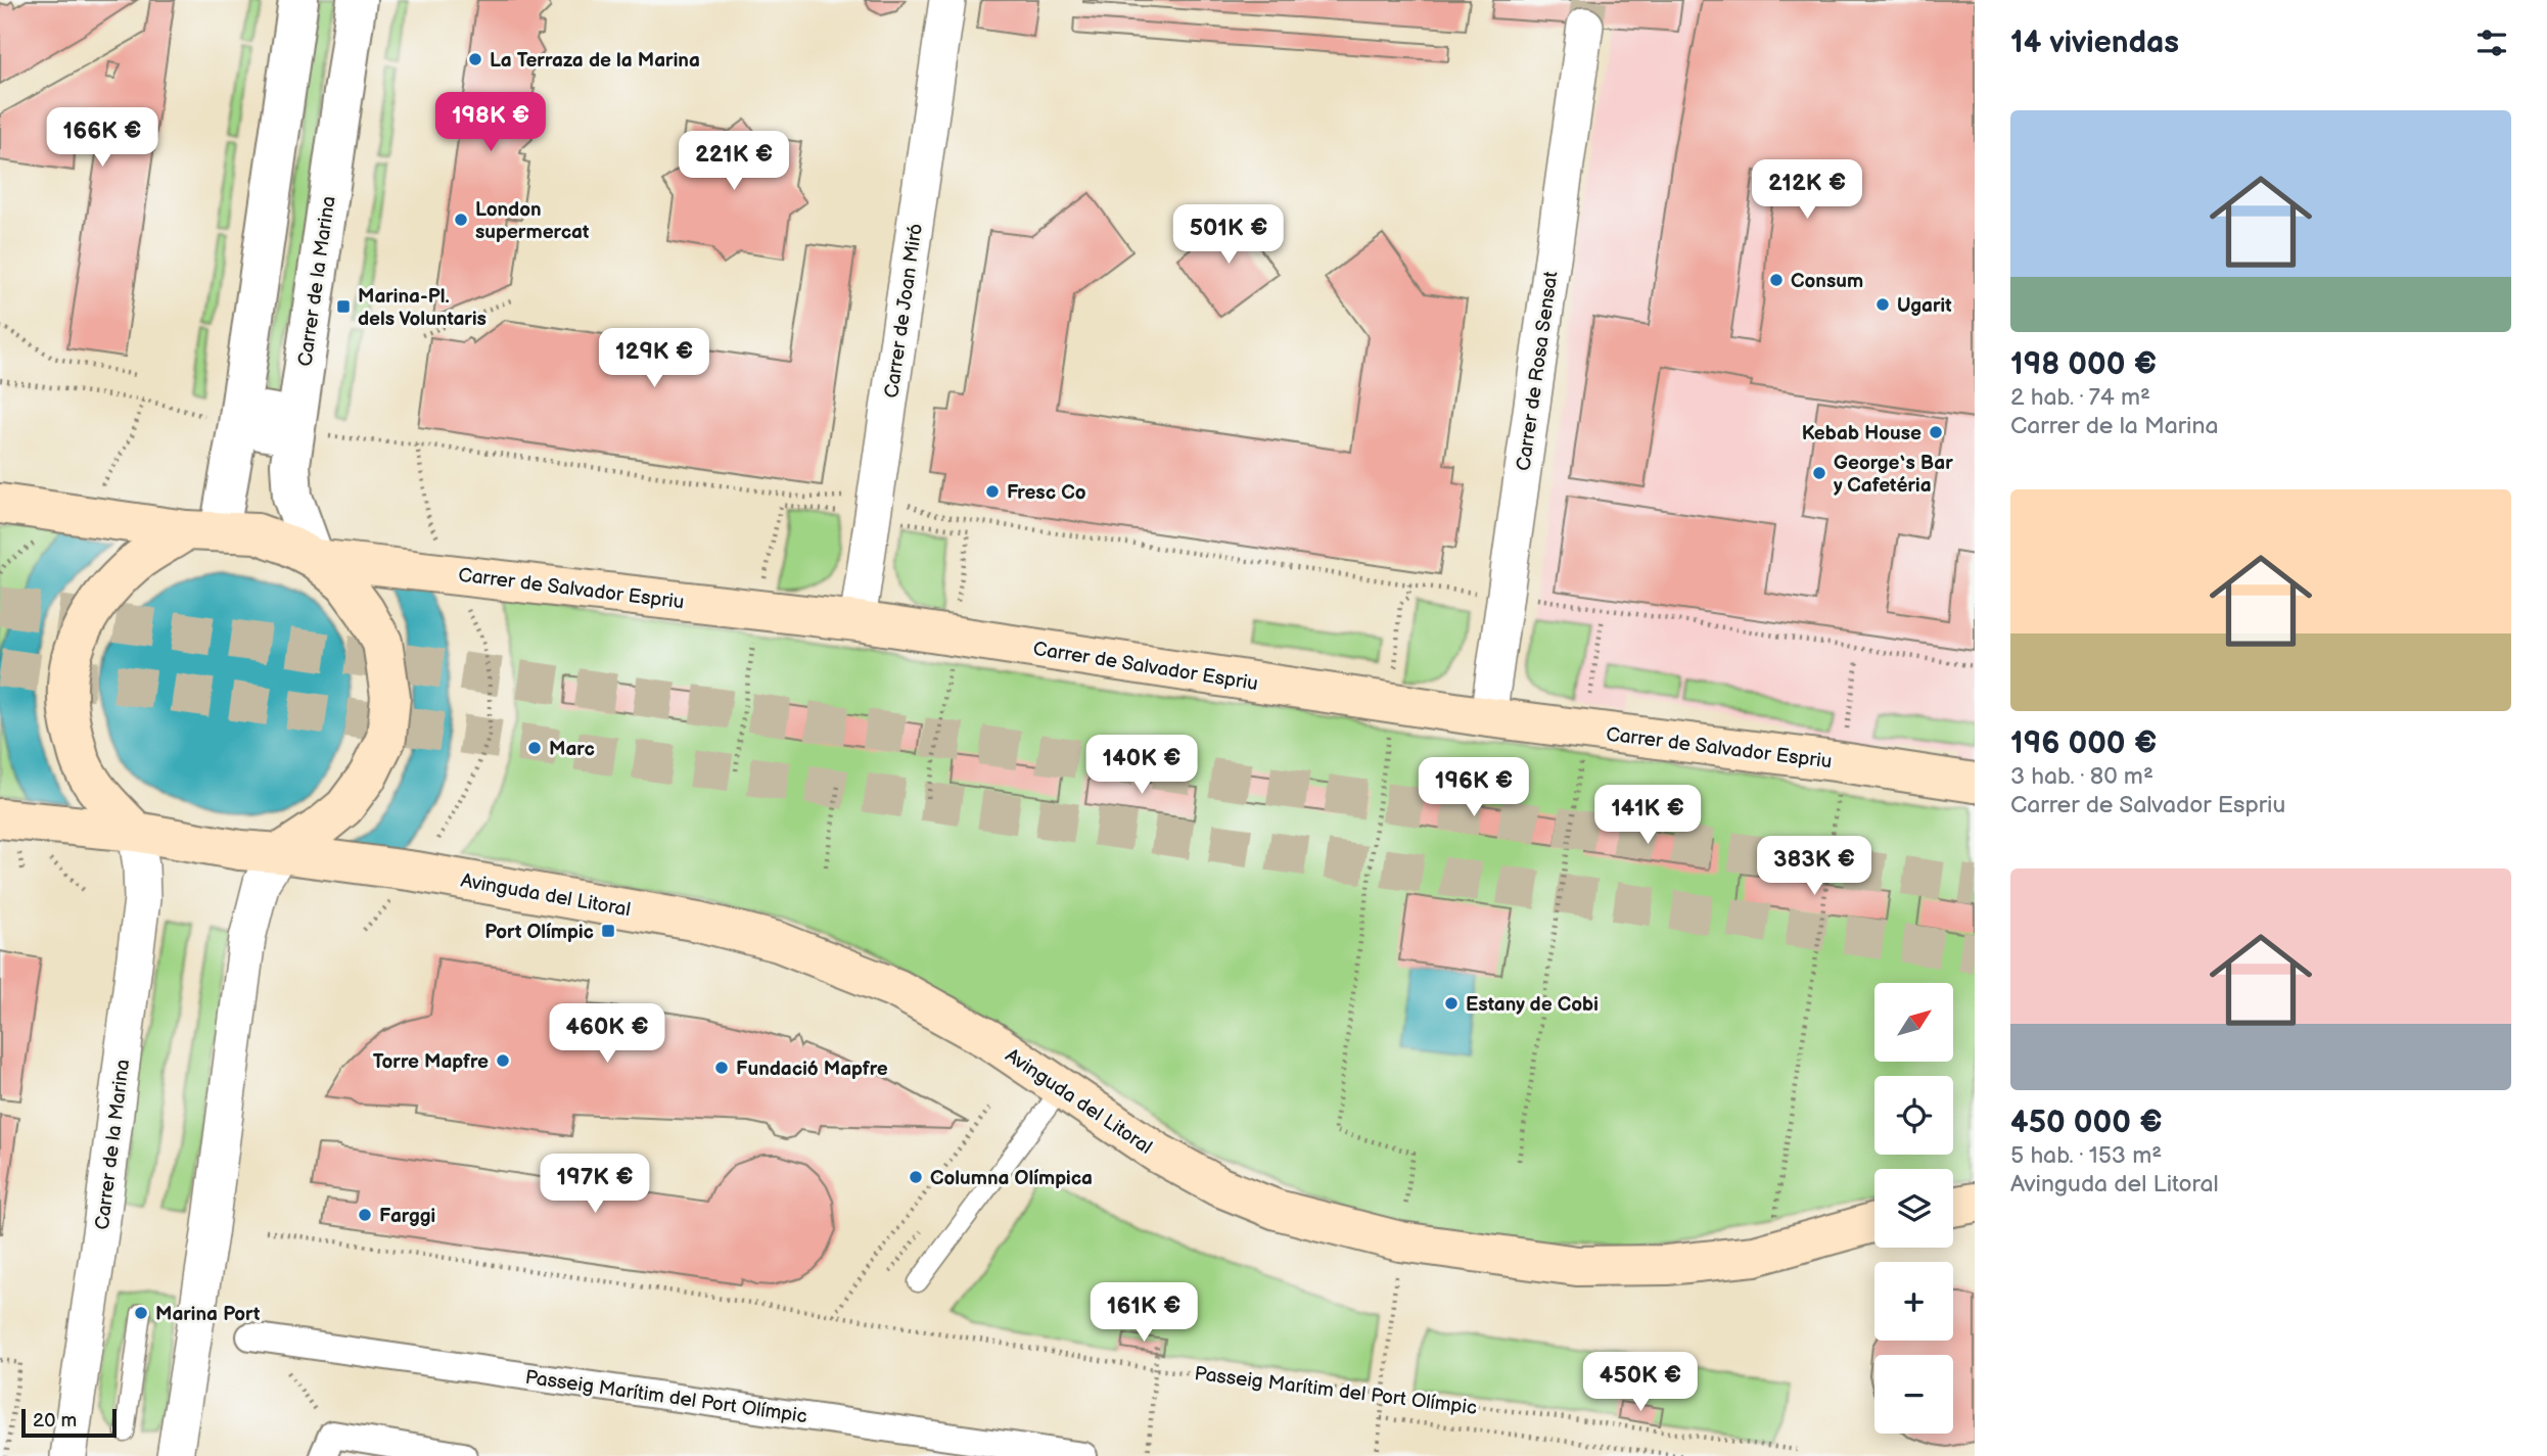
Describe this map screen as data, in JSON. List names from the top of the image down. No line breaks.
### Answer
{"streets":{"main road":["Carrer de Salvador Espriu","Avinguda del Litoral"],"street":["Carrer de la Marina","Carrer de Joan Miró","Carrer de Rosa Sensat","Passeig Marítim del Port Olímpic"]},"crossings":[["Carrer de la Marina","Carrer de Salvador Espriu"],["Carrer de la Marina","Avinguda del Litoral"],["Carrer de Joan Miró","Carrer de Salvador Espriu"],["Carrer de Rosa Sensat","Carrer de Salvador Espriu"]],"places":{"other":["La Terraza de la Marina","London supermercat","Consum","Ugarit","Kebab House","George‘s Bar y Cafetéria","Fresc Co","Marc","Estany de Cobi","Torre Mapfre","Fundació Mapfre","Columna Olímpica","Farggi","Marina Port"],"transit":["Marina-Pl. dels Voluntaris","Port Olímpic"]},"scale_bar":"20 m","north":"top right","page":{"heading":"14 viviendas","list":[{"name":"198 000 €","note":"2 hab. · 74 m² · Carrer de la Marina"},{"name":"196 000 €","note":"3 hab. · 80 m² · Carrer de Salvador Espriu"},{"name":"450 000 €","note":"5 hab. · 153 m² · Avinguda del Litoral"}],"price":["198K €","166K €","221K €","212K €","501K €","129K €","140K €","196K €","141K €","383K €","460K €","197K €","161K €","450K €"],"map_buttons":["+","−"],"scale":"20 m"}}
